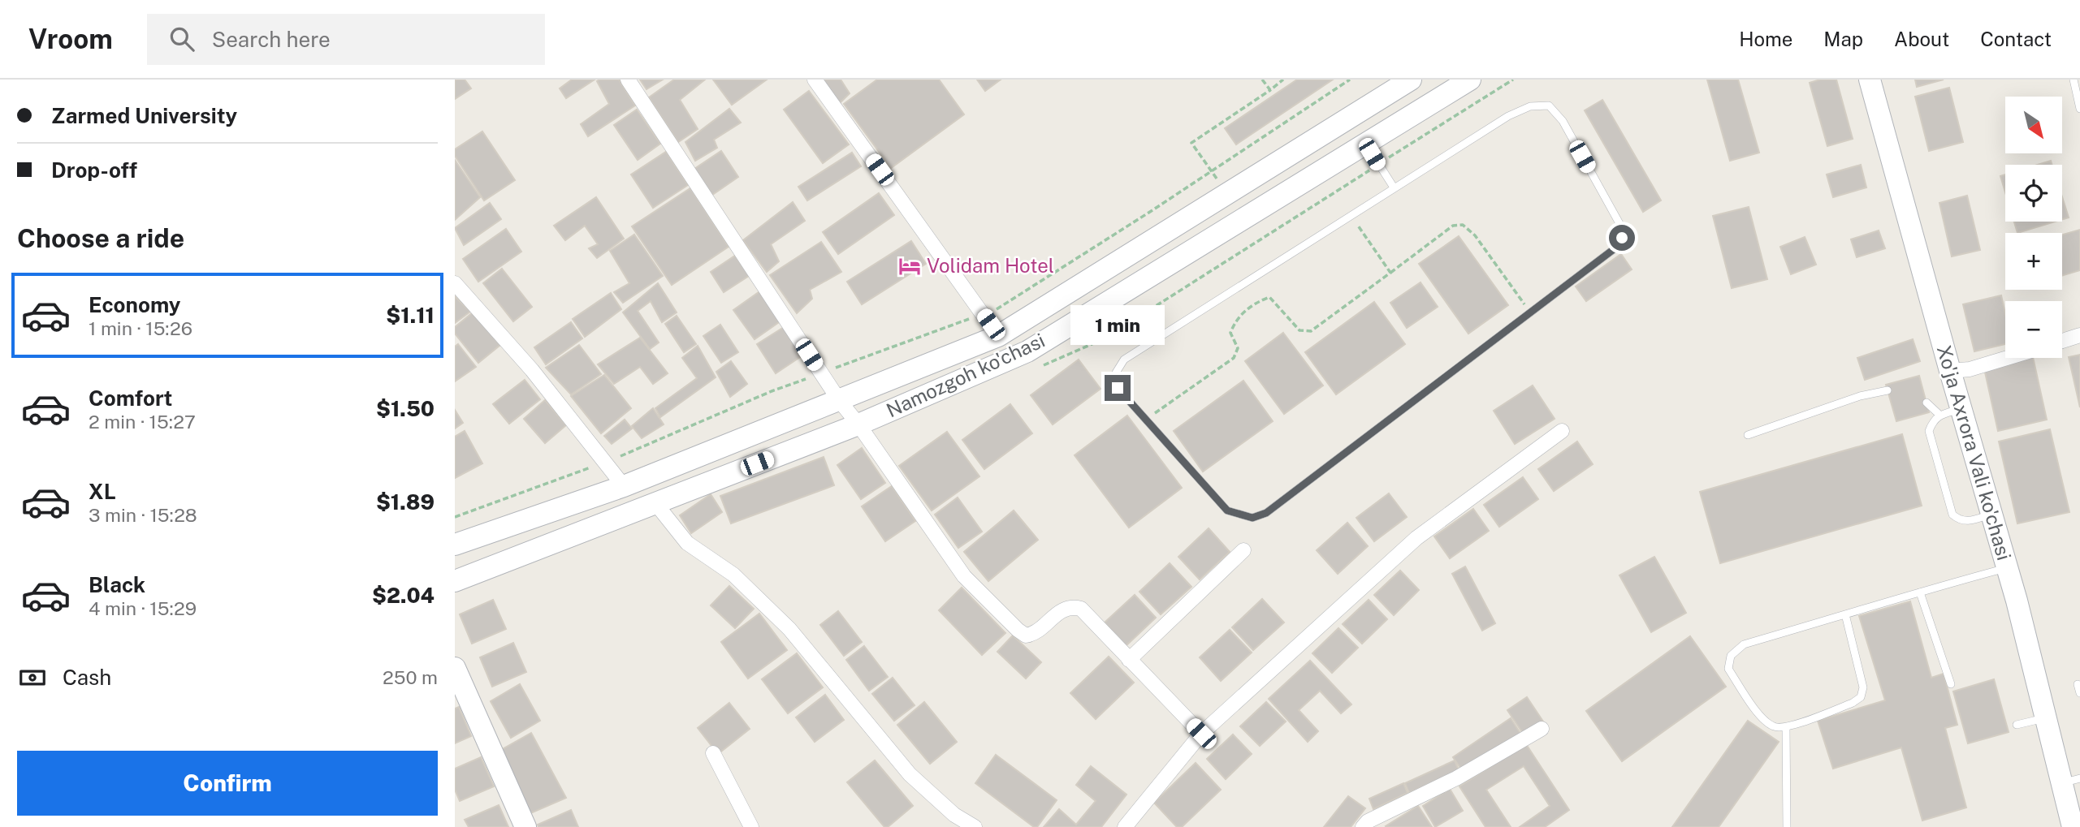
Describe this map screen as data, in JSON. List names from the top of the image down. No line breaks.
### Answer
{"streets":{"main road":["Namozgoh ko'chasi","Xo'ja Axrora Vali ko'chasi"]},"places":{"hotel":["Volidam Hotel"]},"north":"bottom right","page":{"header":"Vroom","search":"Search here","nav":["Home","Map","About","Contact"],"banner":["Zarmed University","Drop-off"],"map_buttons":["+","−"],"heading":"Choose a ride","list":[{"name":"Economy","note":"1 min · 15:26","value":"$1.11"},{"name":"Comfort","note":"2 min · 15:27","value":"$1.50"},{"name":"XL","note":"3 min · 15:28","value":"$1.89"},{"name":"Black","note":"4 min · 15:29","value":"$2.04"}],"bubble":"1 min","pay":["Cash","250 m"],"buttons":"Confirm"}}
